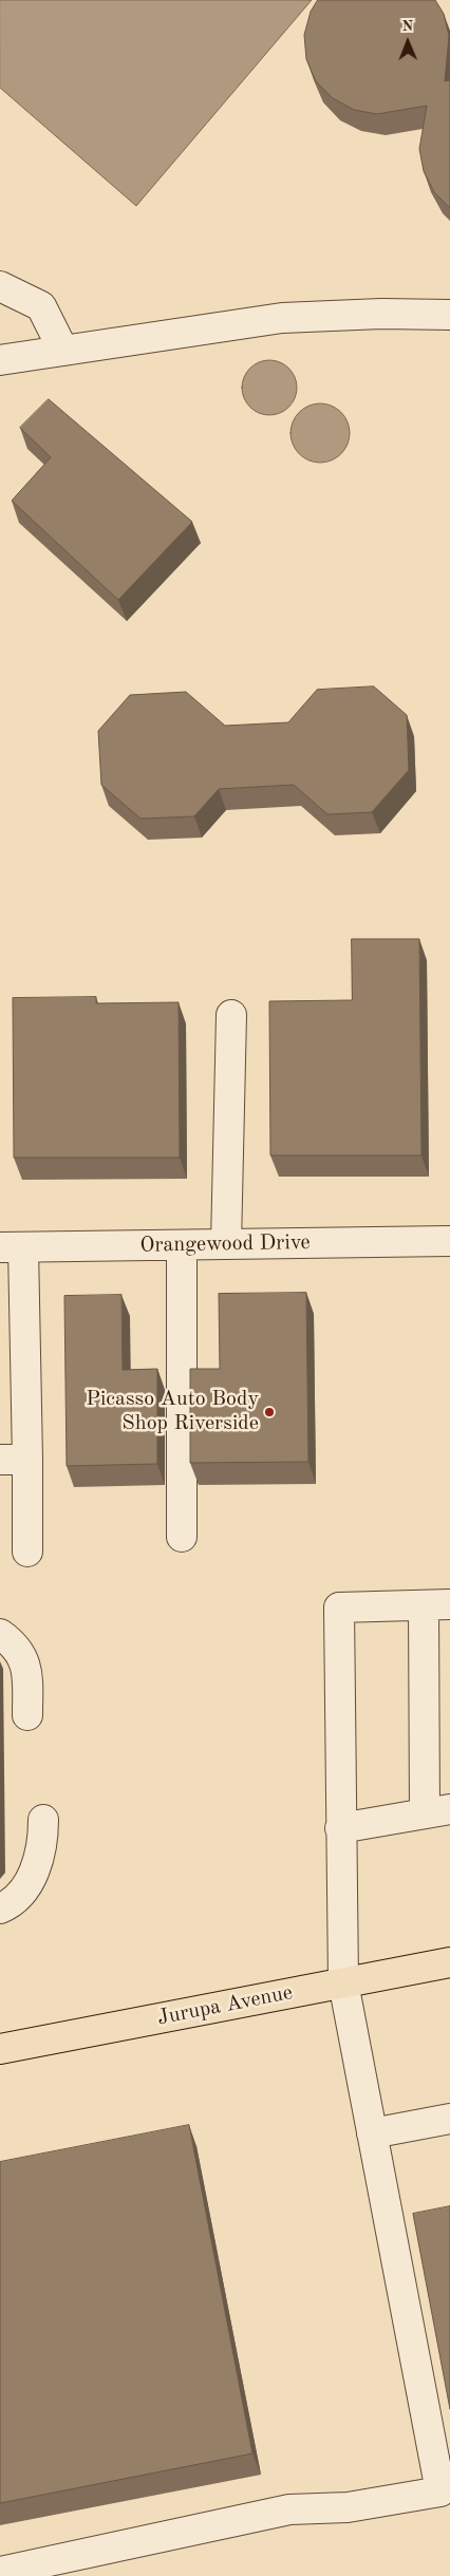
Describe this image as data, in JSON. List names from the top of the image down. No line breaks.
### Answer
{"streets":{"main road":["Jurupa Avenue"],"street":["Orangewood Drive"]},"places":["Picasso Auto Body Shop Riverside"],"north":"top"}
